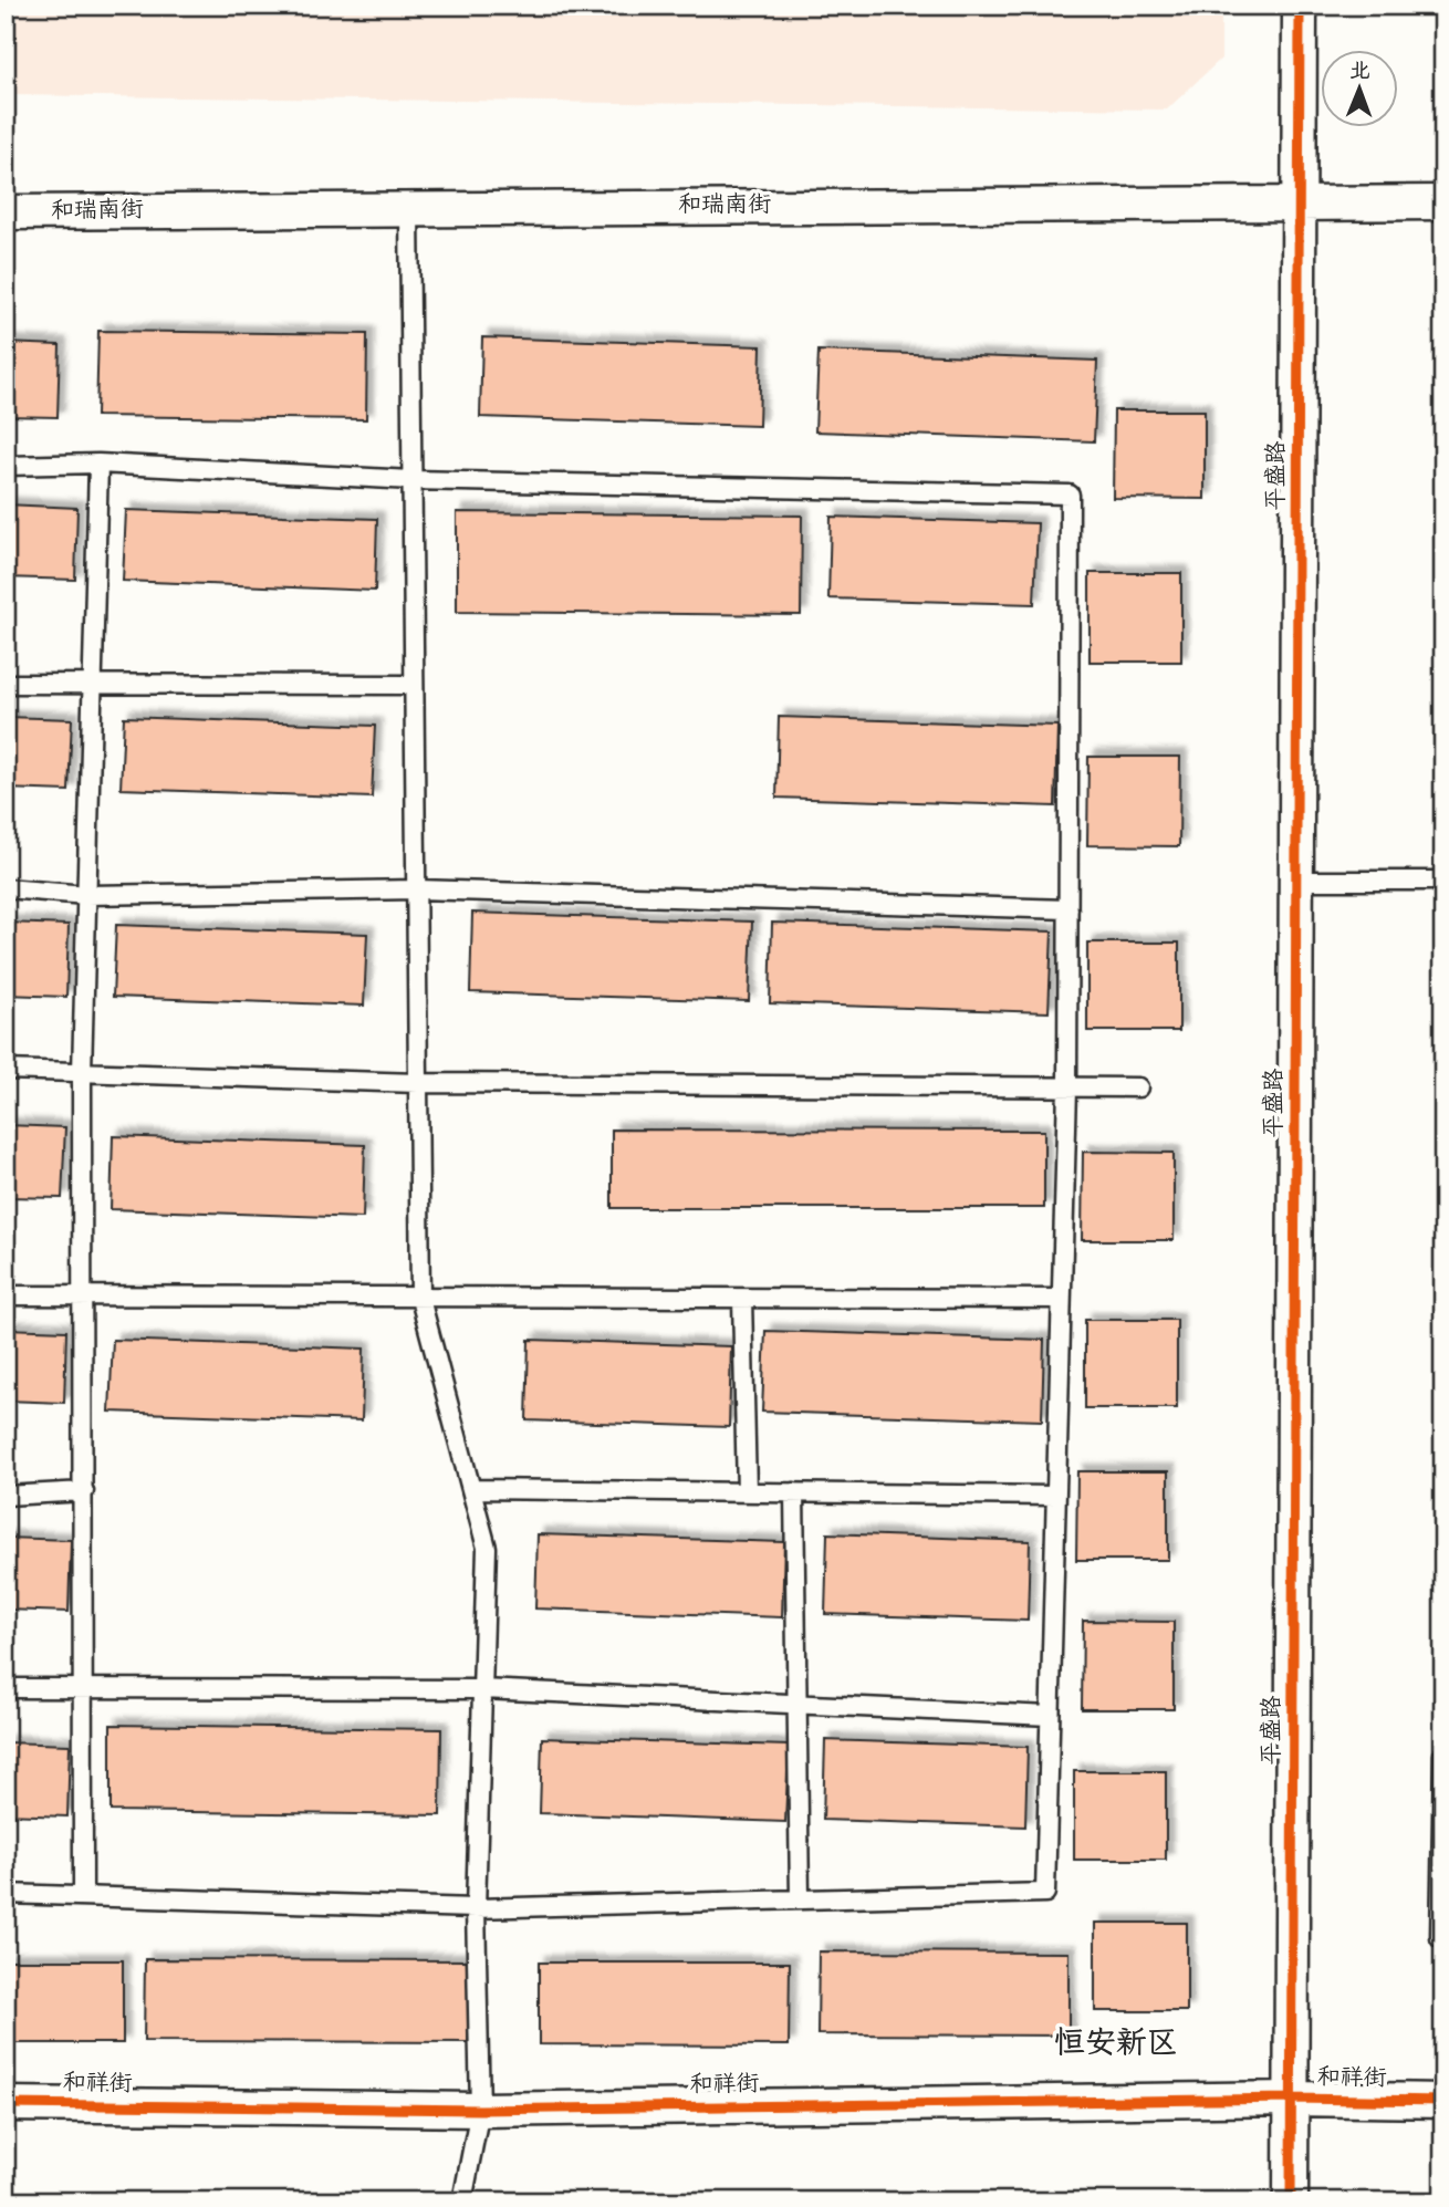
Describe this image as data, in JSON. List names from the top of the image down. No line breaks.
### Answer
{"streets":{"street":["和瑞南街","平盛路","和祥街"]},"crossings":[["和瑞南街","平盛路"],["平盛路","和祥街"]],"districts":["恒安新区"],"north":"top"}
